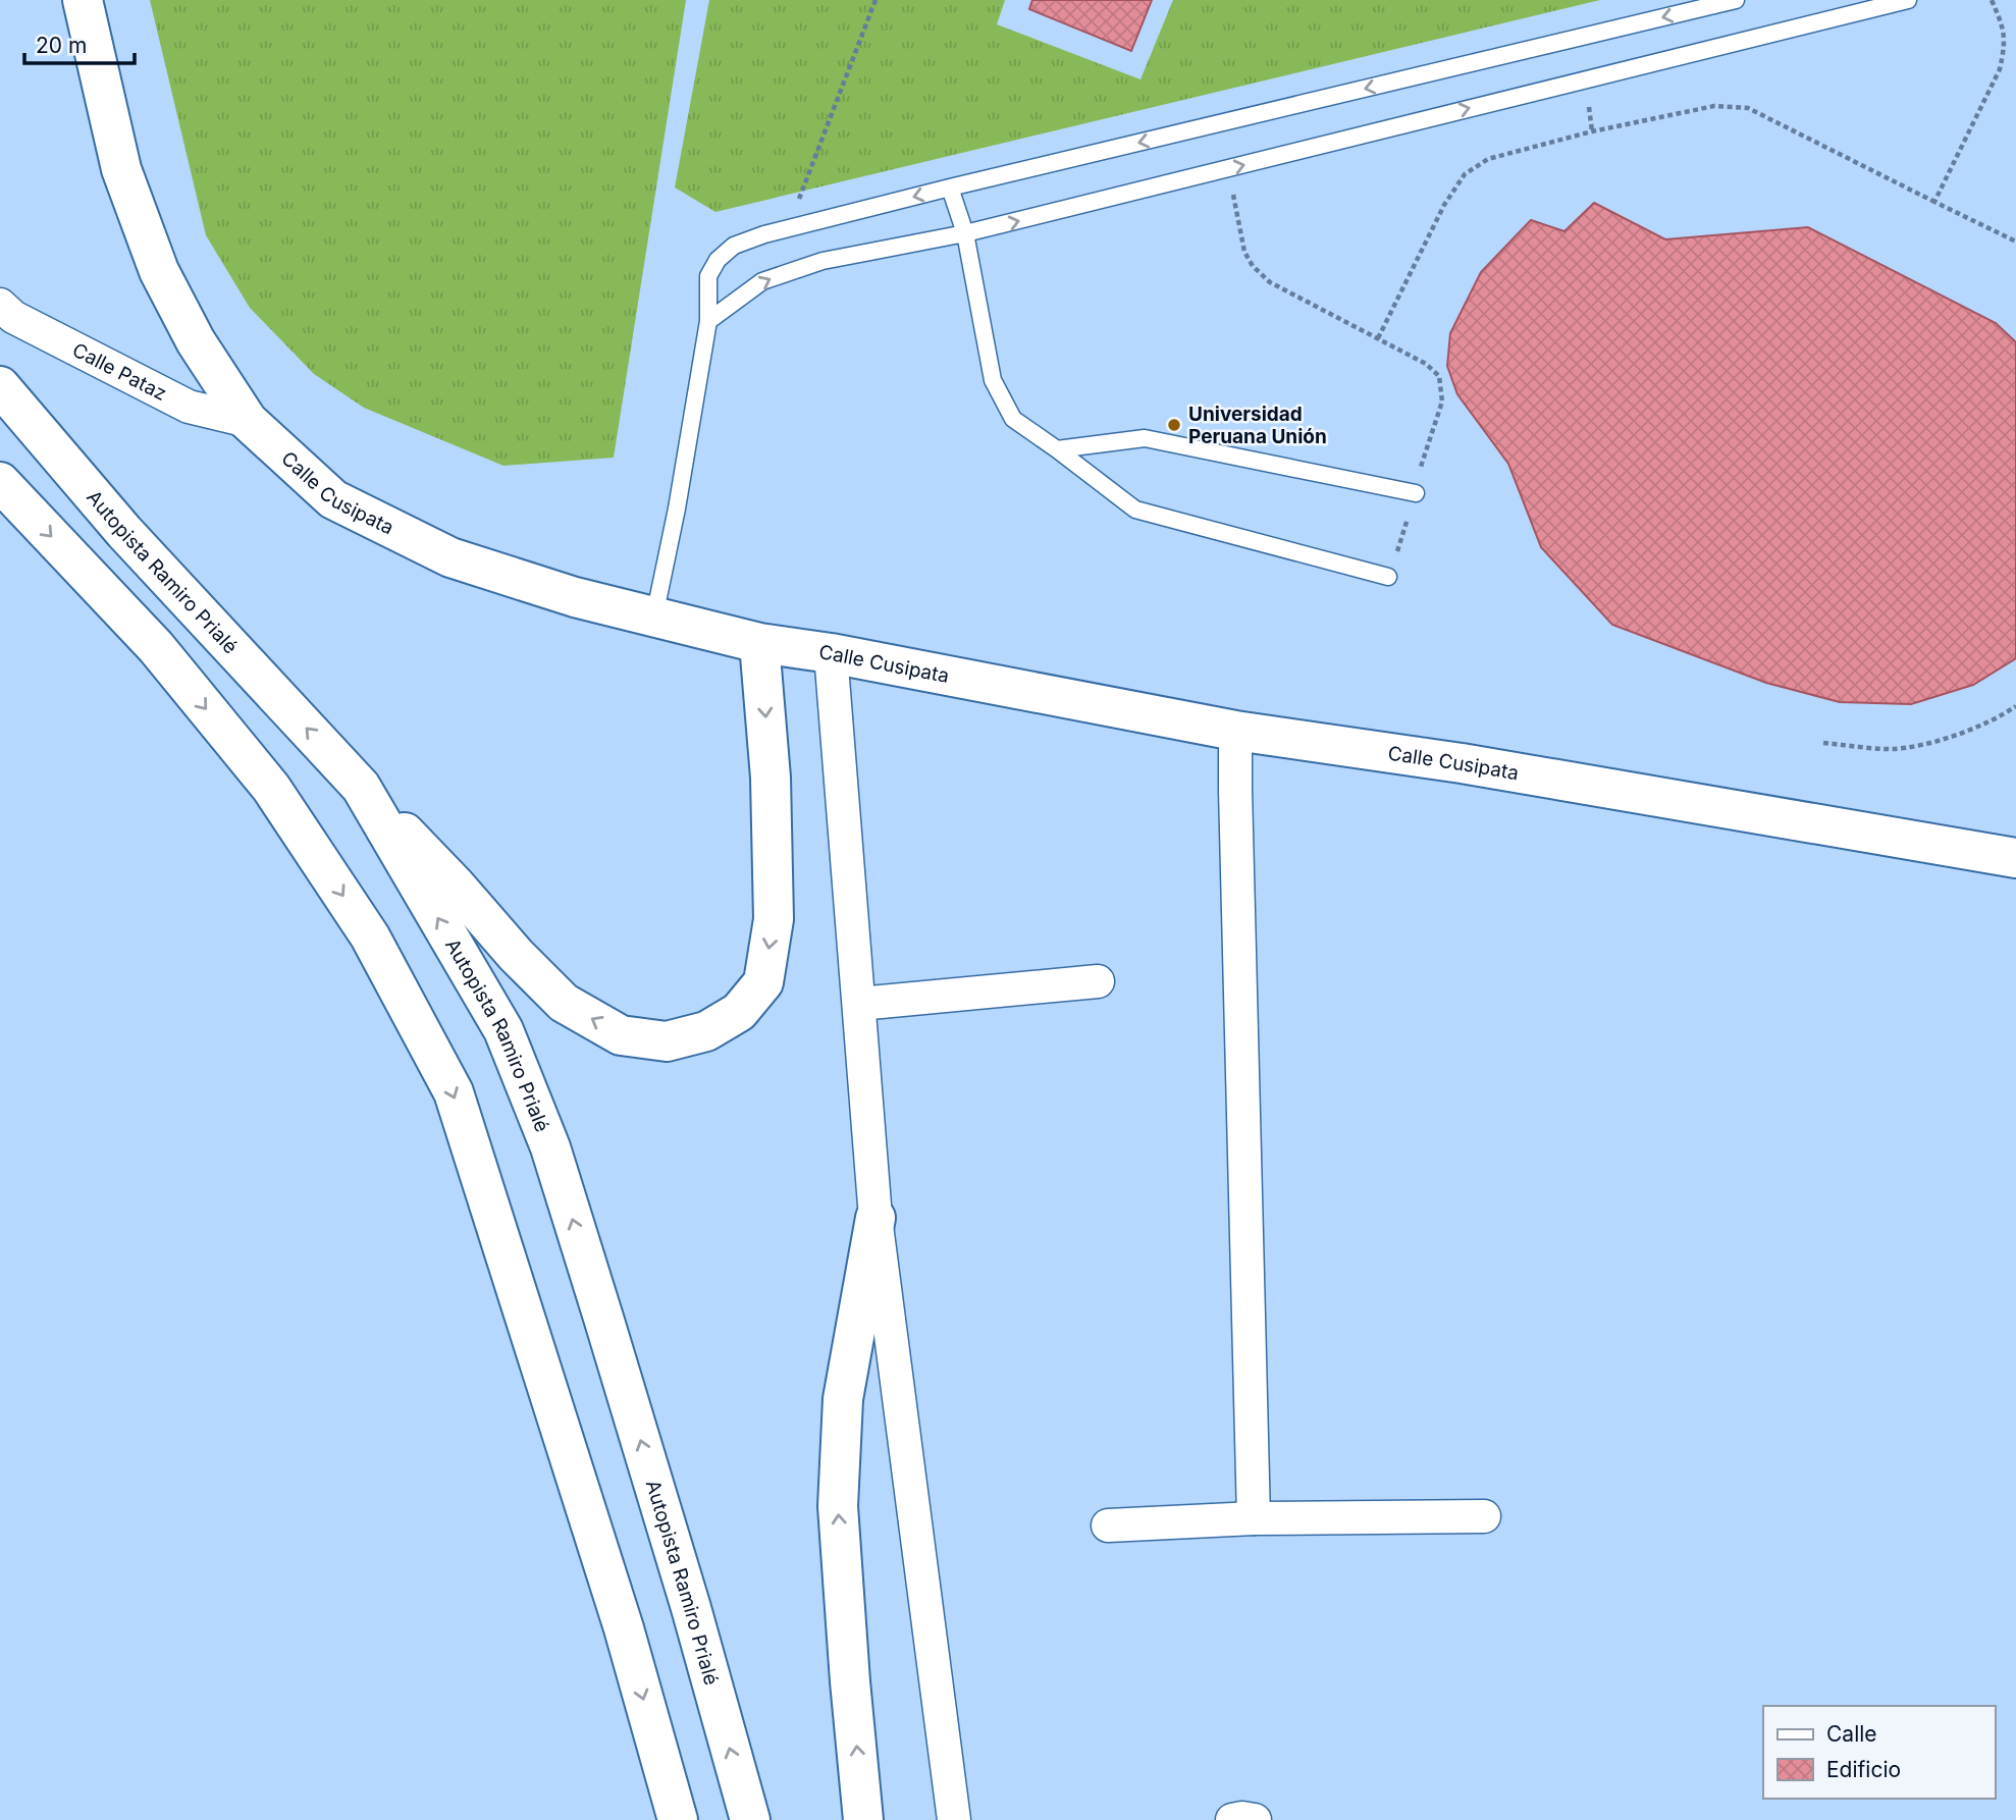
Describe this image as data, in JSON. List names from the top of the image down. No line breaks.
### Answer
{"streets":{"main road":["Calle Cusipata","Autopista Ramiro Prialé"],"street":["Calle Pataz"]},"crossings":[["Calle Pataz","Calle Cusipata"]],"places":["Universidad Peruana Unión"],"legend":["Calle","Edificio"],"scale_bar":"20 m"}
